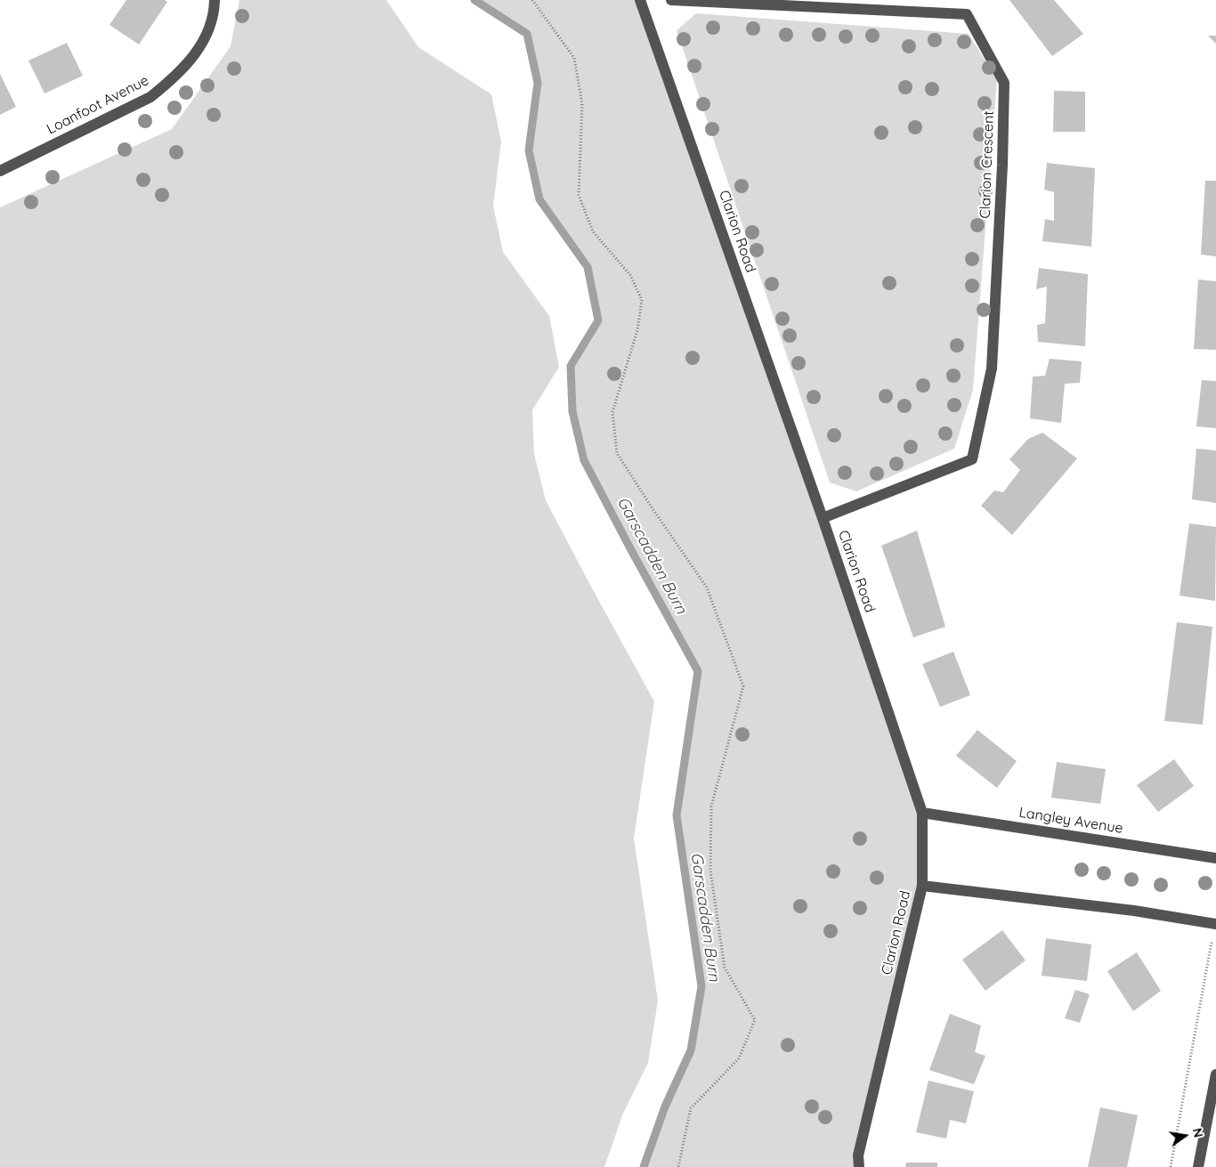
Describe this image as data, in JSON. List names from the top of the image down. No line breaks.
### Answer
{"streets":{"street":["Loanfoot Avenue","Clarion Crescent","Clarion Road","Langley Avenue"]},"crossings":[["Clarion Crescent","Clarion Road"],["Clarion Road","Langley Avenue"]],"water":["Garscadden Burn"],"north":"right"}
